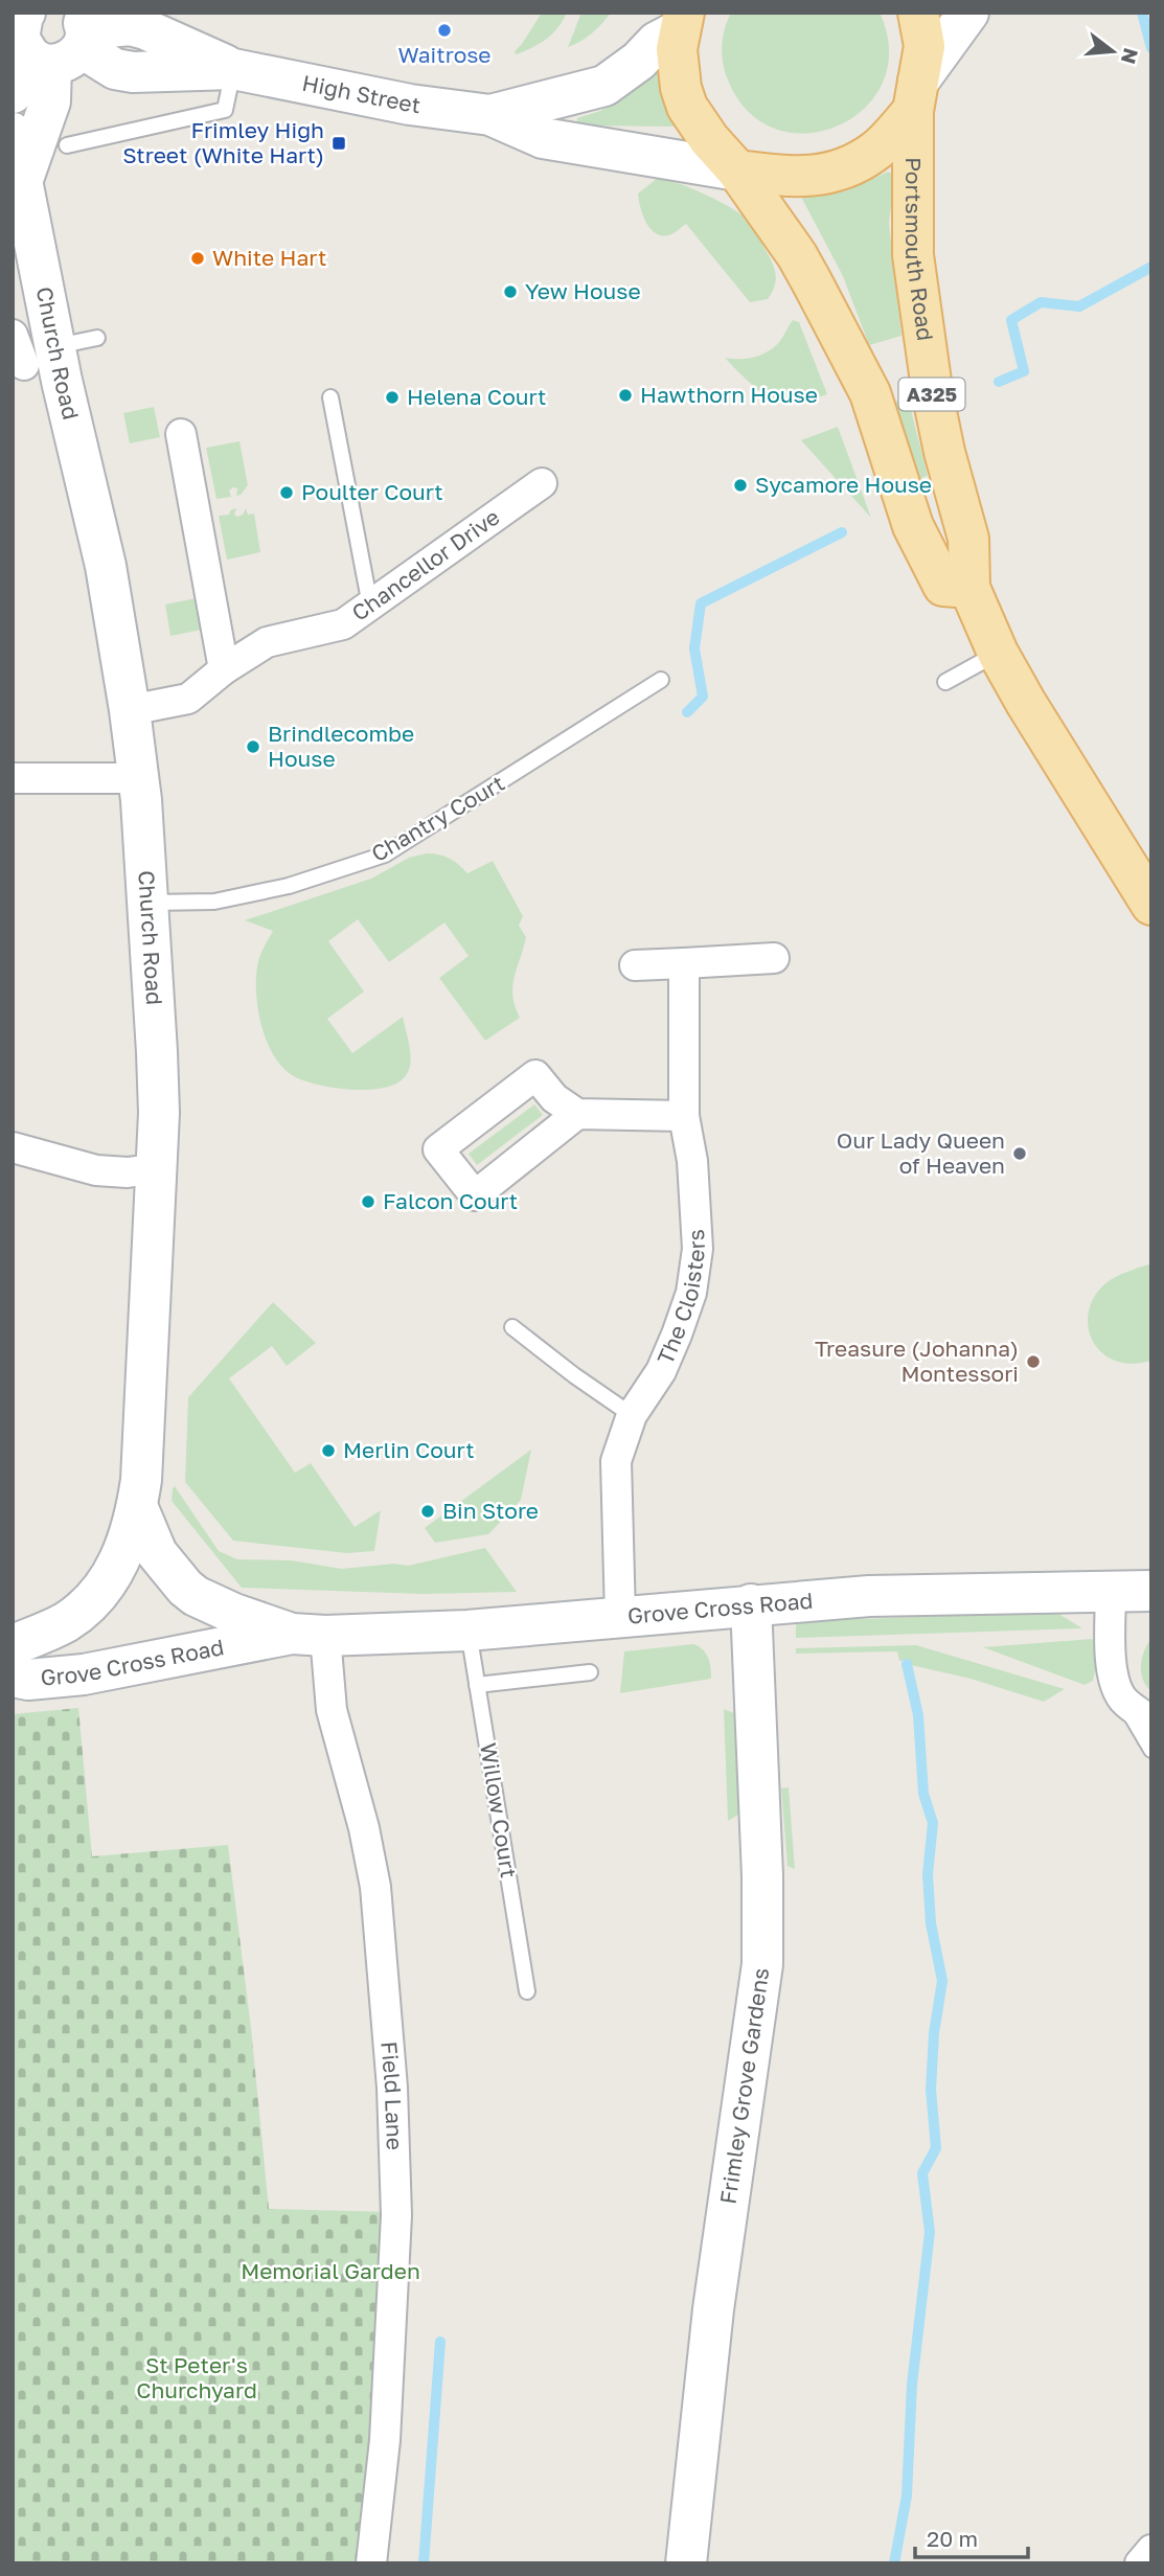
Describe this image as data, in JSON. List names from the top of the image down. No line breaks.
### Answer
{"streets":{"main road":["High Street","Portsmouth Road","Church Road","A325","Grove Cross Road","Frimley Grove Gardens"],"street":["Chancellor Drive","The Cloisters","Field Lane"],"lane":["Chantry Court","Willow Court"]},"crossings":[["High Street","A325"],["Portsmouth Road","A325"],["Church Road","Chancellor Drive"],["Church Road","Chantry Court"],["Church Road","Grove Cross Road"],["The Cloisters","Grove Cross Road"],["Grove Cross Road","Willow Court"],["Grove Cross Road","Frimley Grove Gardens"],["Grove Cross Road","Field Lane"]],"parks":["Memorial Garden","St Peter's Churchyard"],"places":{"other":["Waitrose","White Hart","Yew House","Hawthorn House","Helena Court","Sycamore House","Poulter Court","Brindlecombe House","Our Lady Queen of Heaven","Falcon Court","Treasure (Johanna) Montessori","Merlin Court","Bin Store"],"transit":["Frimley High Street (White Hart)"]},"scale_bar":"20 m","north":"right"}
